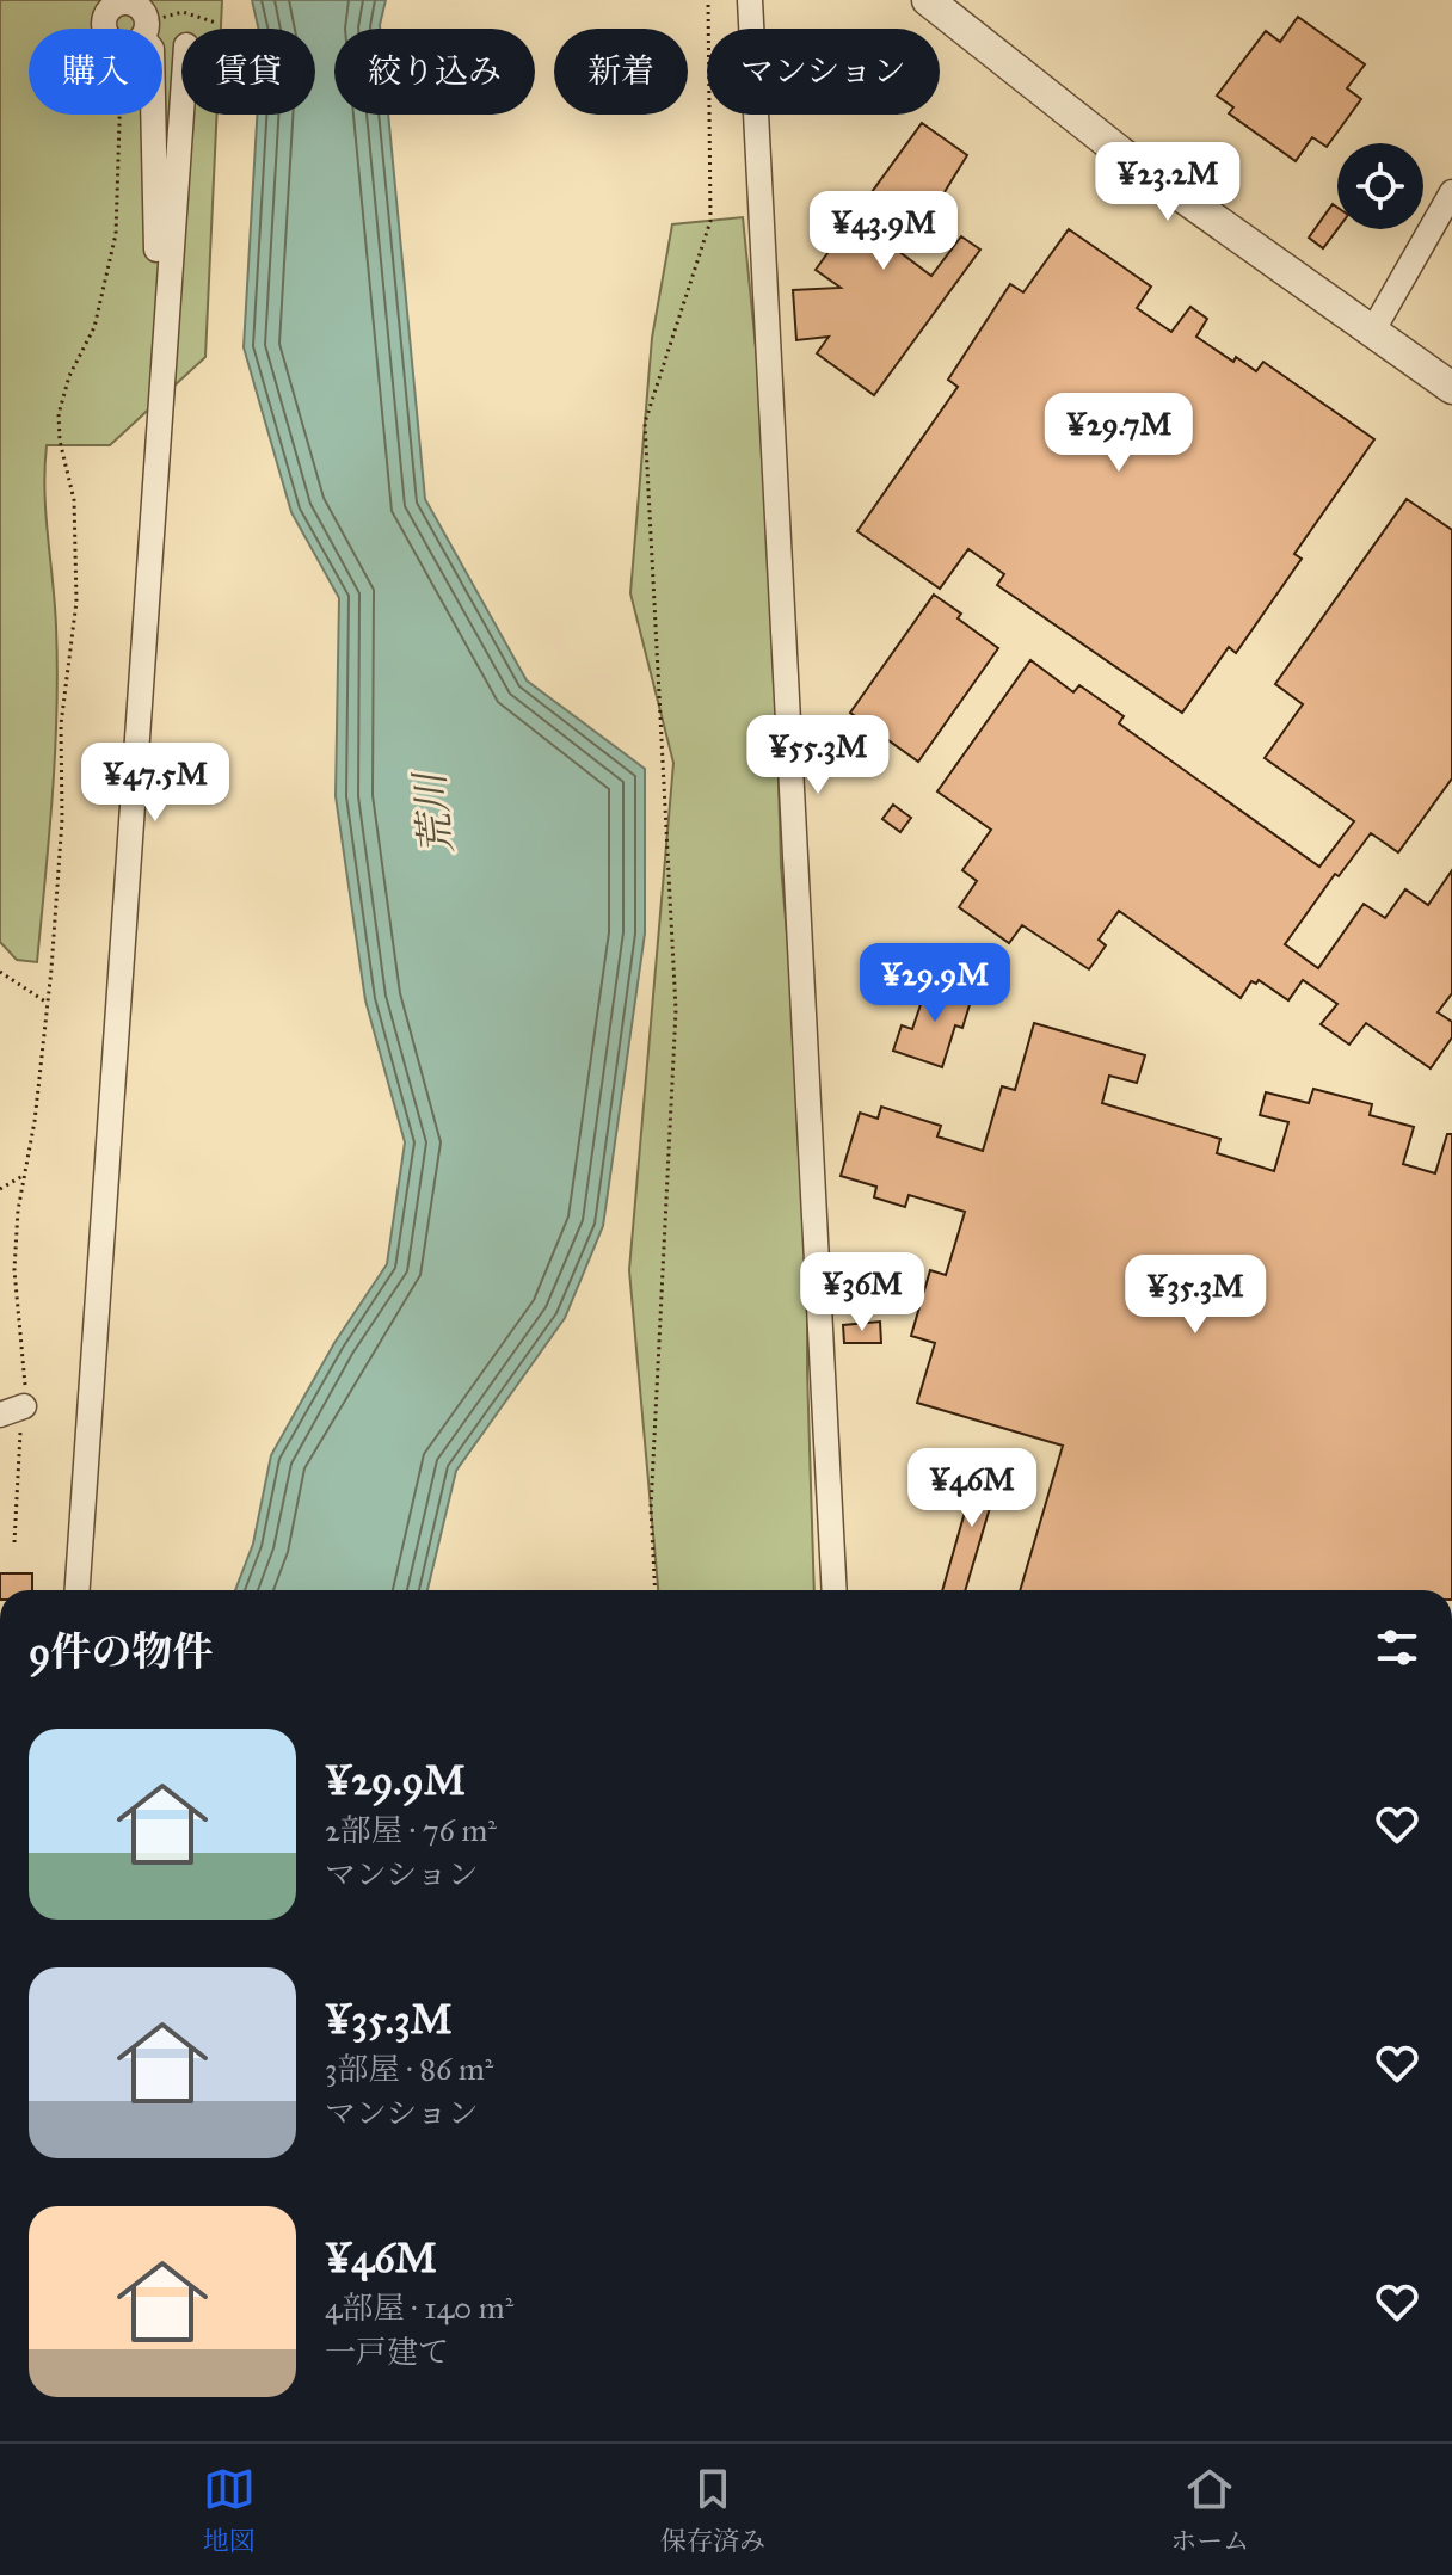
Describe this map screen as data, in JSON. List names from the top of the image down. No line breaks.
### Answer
{"water":["荒川"],"page":{"chip":["購入","賃貸","絞り込み","新着","マンション"],"price":["¥23.2M","¥43.9M","¥29.7M","¥55.3M","¥47.5M","¥29.9M","¥36M","¥35.3M","¥46M"],"heading":"9件の物件","list":[{"name":"¥29.9M","note":"2部屋 · 76 m² · マンション"},{"name":"¥35.3M","note":"3部屋 · 86 m² · マンション"},{"name":"¥46M","note":"4部屋 · 140 m² · 一戸建て"}],"tabs":["地図","保存済み","ホーム"]}}
